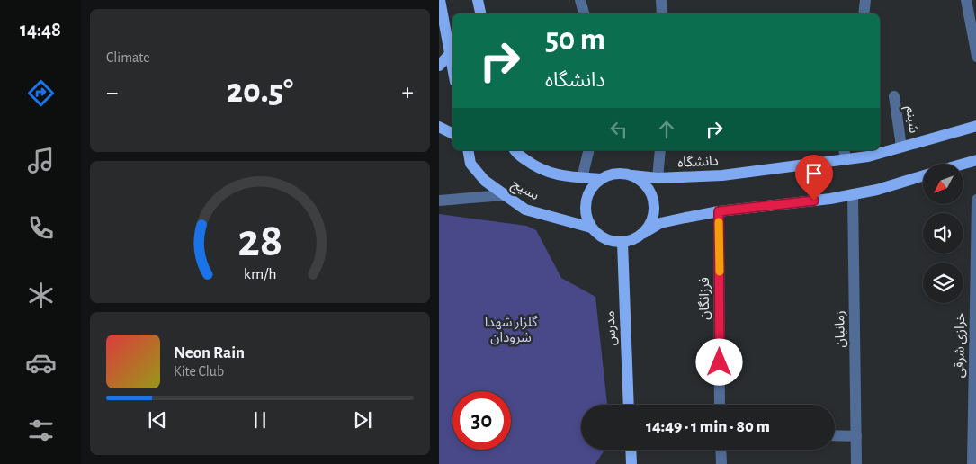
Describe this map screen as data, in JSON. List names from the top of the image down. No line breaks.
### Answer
{"streets":{"main road":["دانشگاه","بسیج","مدرس"],"street":["شبنم","فرزانگان","زمانیان","خرازی شرقی"]},"crossings":[["شبنم","دانشگاه"],["دانشگاه","بسیج"],["دانشگاه","مدرس"],["بسیج","مدرس"]],"parks":["گلزار شهدا شرودان"],"north":"bottom left","page":{"tabs":"14:48","tile":"Climate","turn":["50 m","دانشگاه"],"heat":["−","20.5°","+"],"song":["Neon Rain","Kite Club"],"limit":"30","trip":"14:49 · 1 min · 80 m","gauge":["28","km/h"]}}
